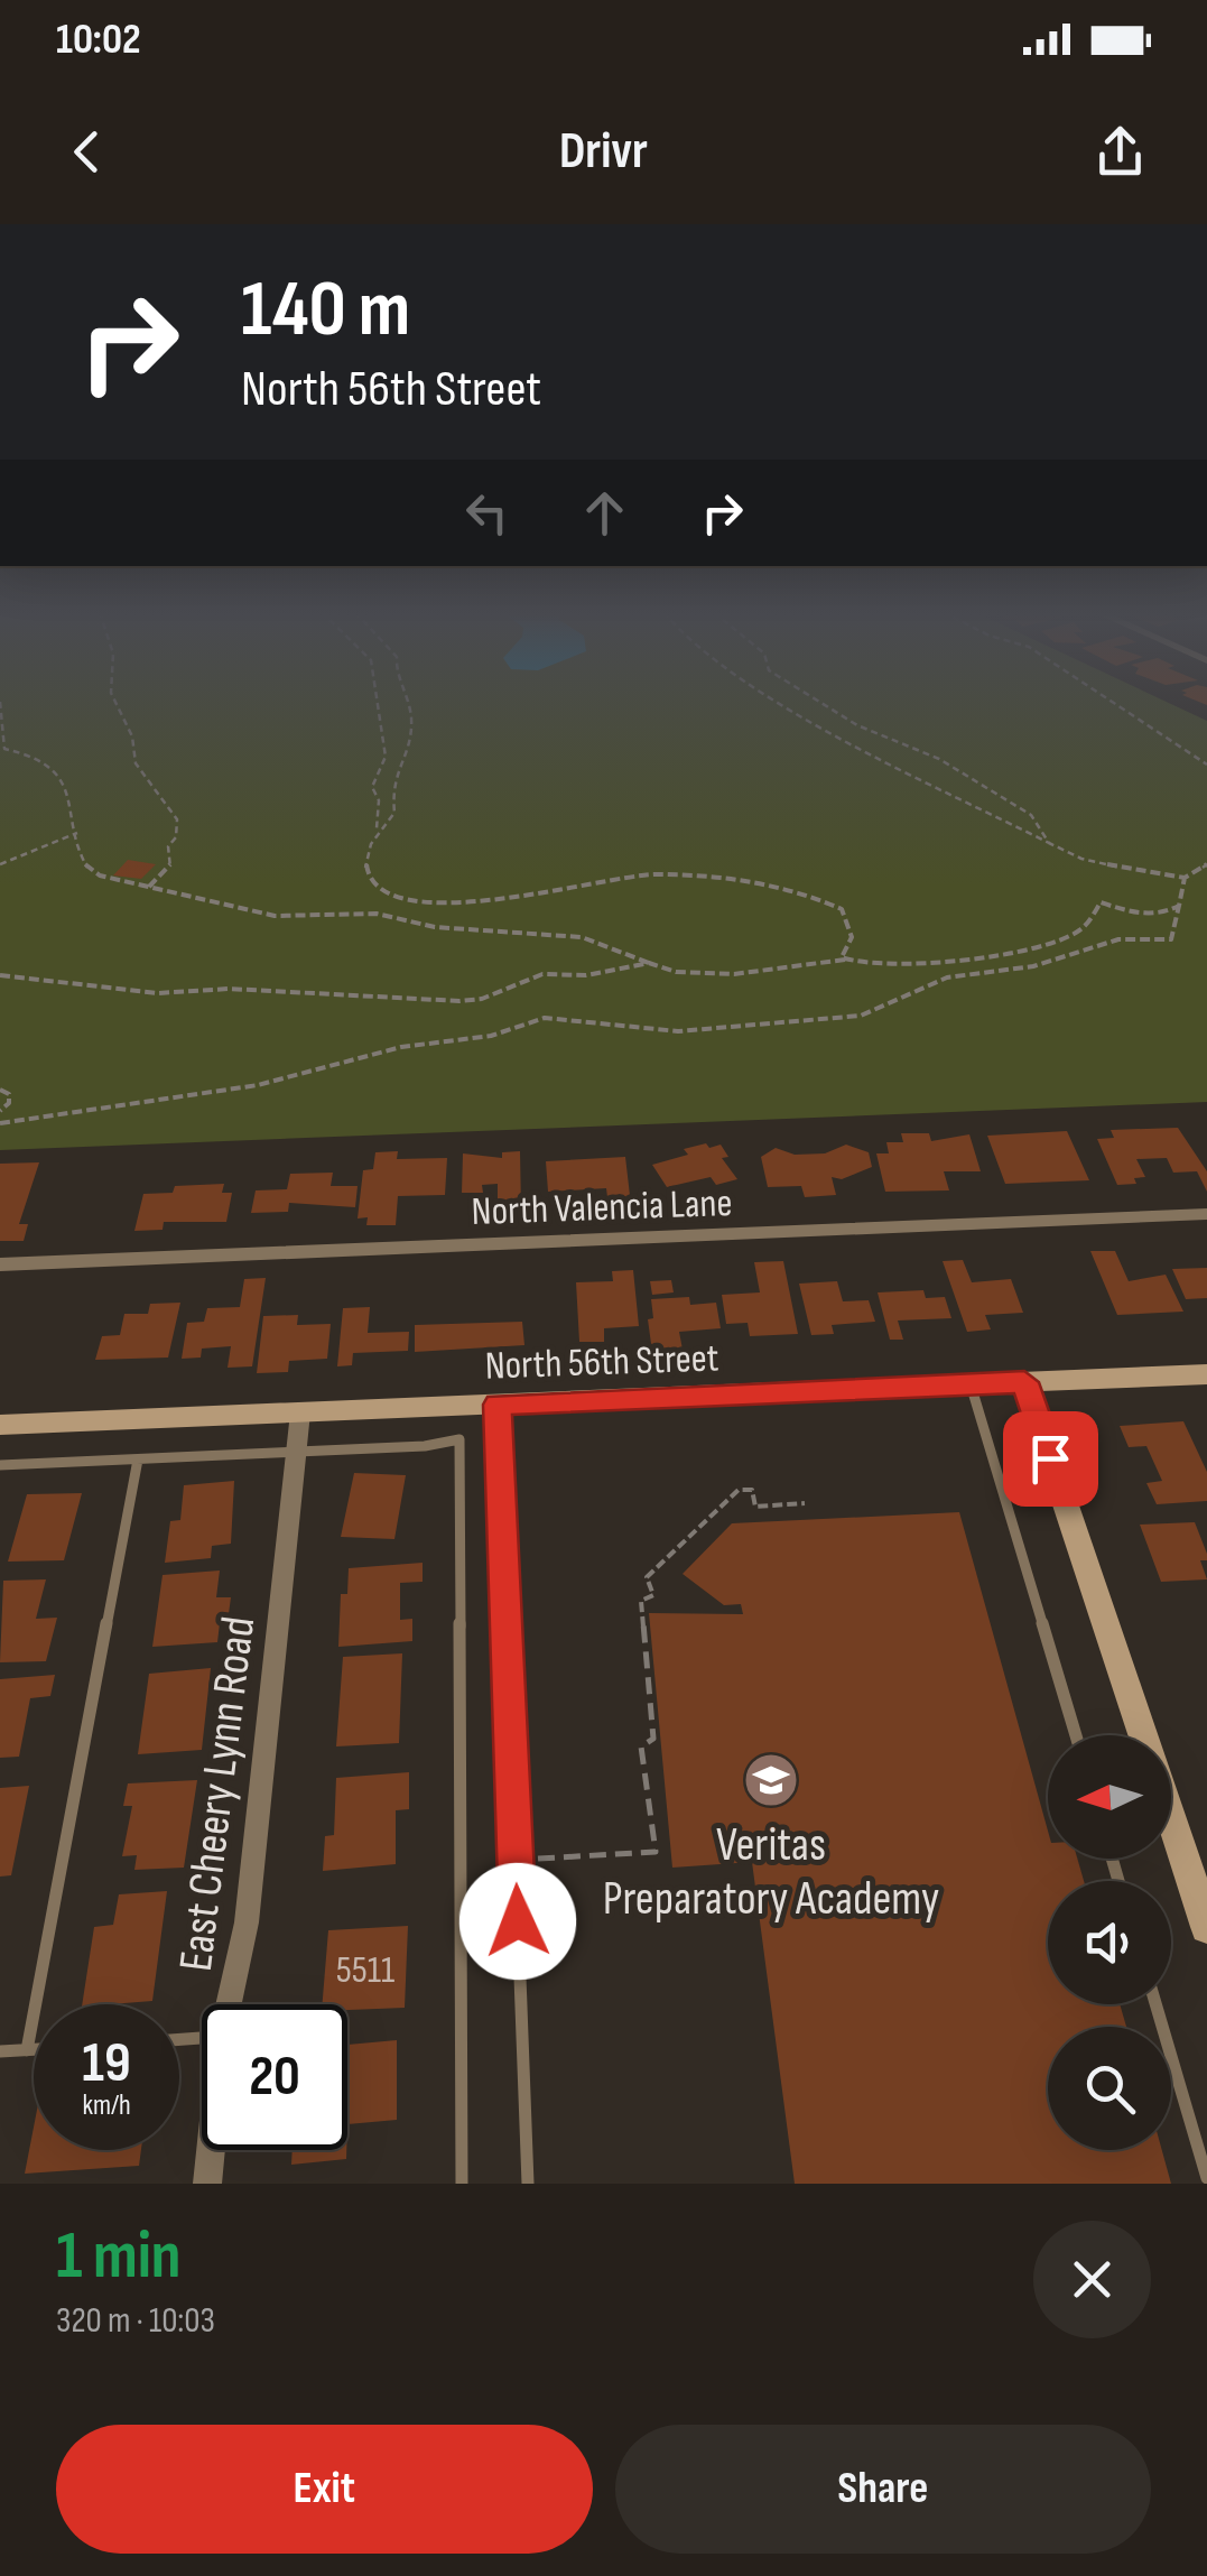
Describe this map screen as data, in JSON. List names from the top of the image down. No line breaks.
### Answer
{"streets":{"main road":["North 56th Street"],"street":["North Valencia Lane","East Cheery Lynn Road"]},"crossings":[["North 56th Street","East Cheery Lynn Road"]],"places":{"school or university":["Veritas Preparatory Academy"]},"house_numbers":["5511"],"north":"left","page":{"status":"10:02","header":"Drivr","turn":["140 m","North 56th Street"],"speed":"19 km/h","limit":"20","heading":["1 min","320 m · 10:03"],"buttons":["Exit","Share"]}}
